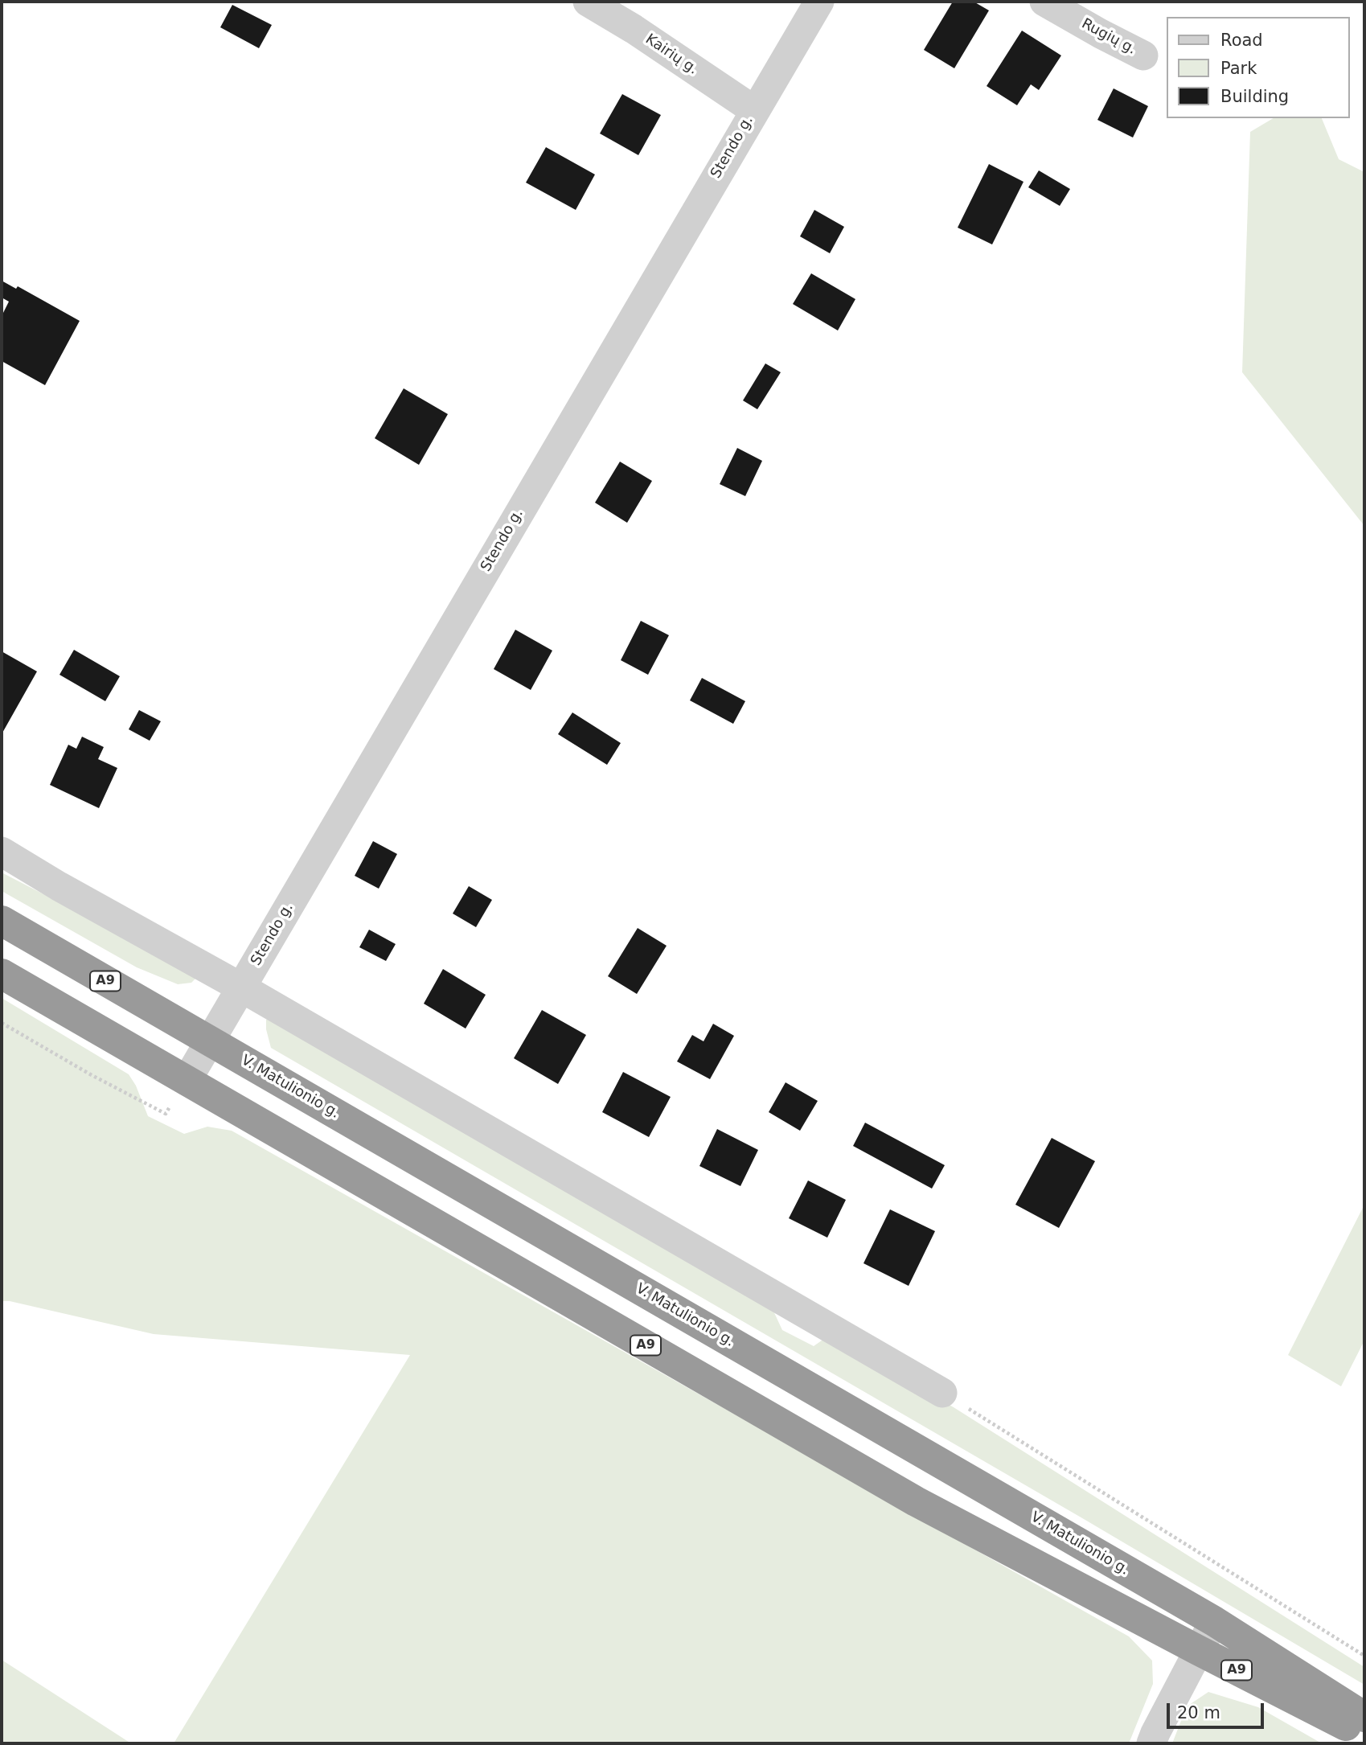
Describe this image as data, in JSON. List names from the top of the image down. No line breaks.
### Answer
{"streets":{"highway":["A9","V. Matulionio g."],"street":["Rugių g.","Kairių g.","Stendo g."]},"crossings":[["Kairių g.","Stendo g."],["Stendo g.","A9"],["Stendo g.","V. Matulionio g."]],"legend":["Road","Park","Building"],"scale_bar":"20 m"}
